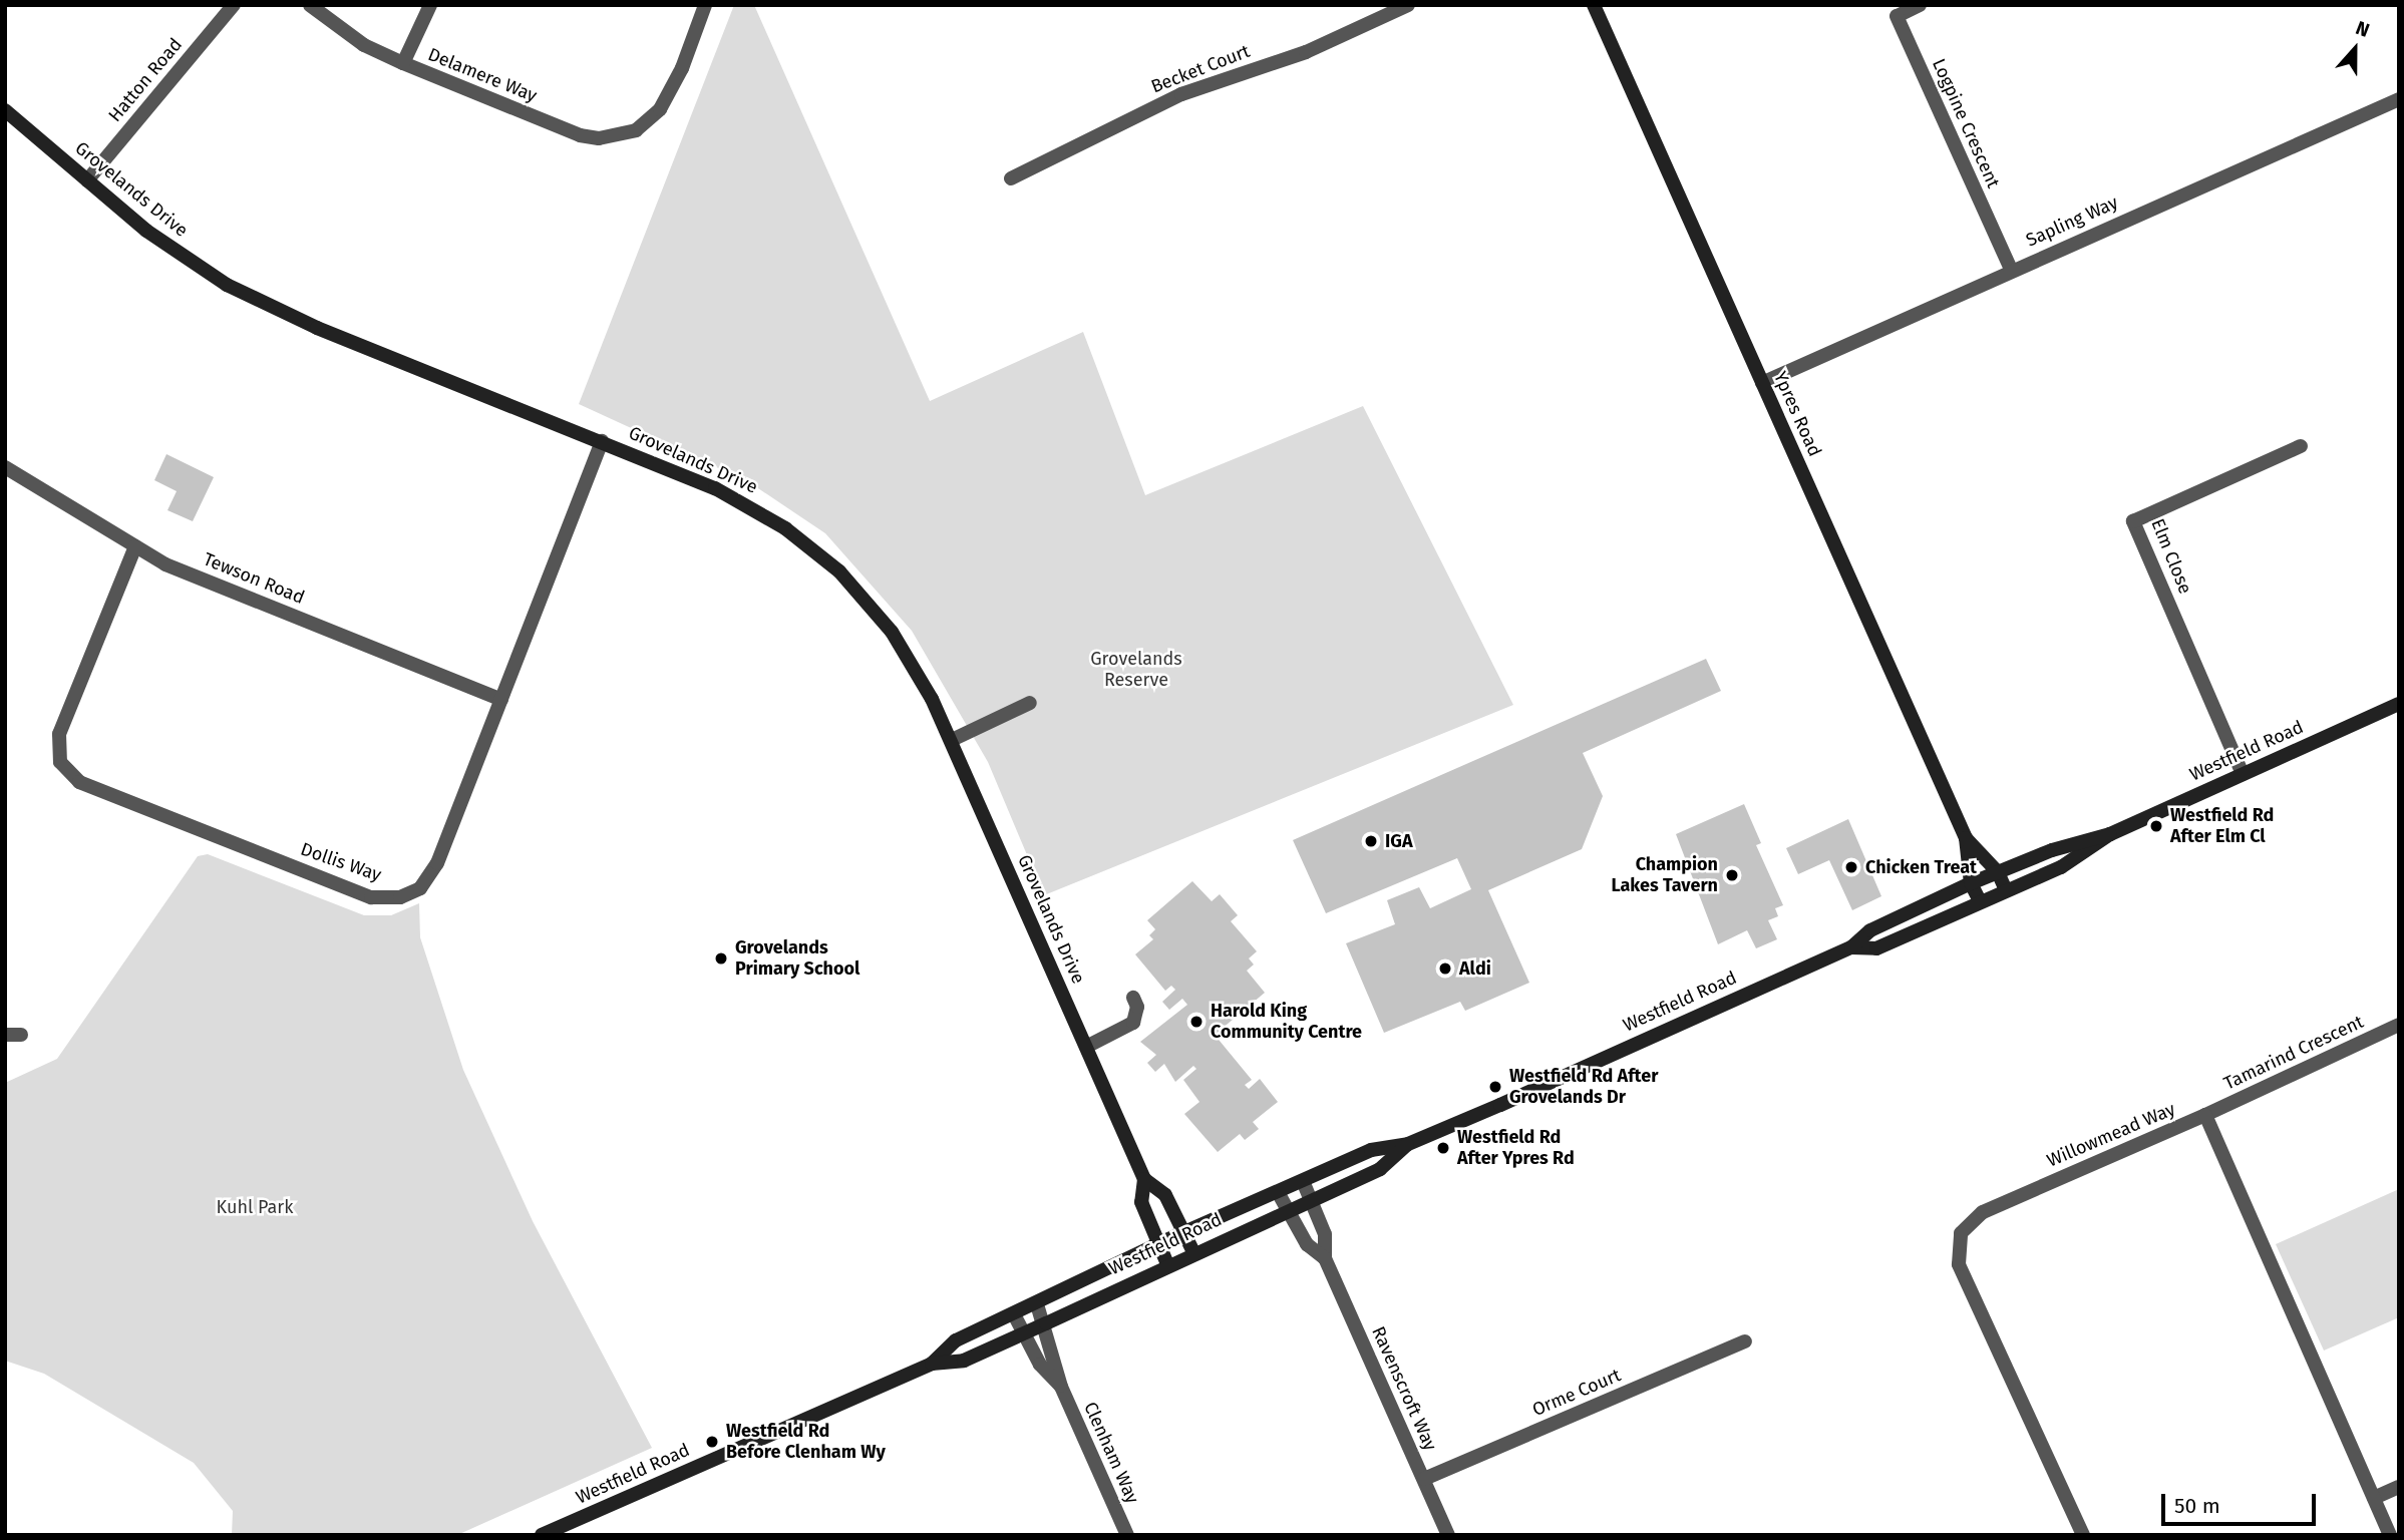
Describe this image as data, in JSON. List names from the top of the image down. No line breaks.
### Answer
{"streets":{"street":["Becket Court","Delamere Way","Hatton Road","Logpine Crescent","Grovelands Drive","Sapling Way","Ypres Road","Elm Close","Tewson Road","Westfield Road","Dollis Way","Tamarind Crescent","Willowmead Way","Ravenscroft Way","Orme Court","Clenham Way"]},"crossings":[["Hatton Road","Grovelands Drive"],["Logpine Crescent","Sapling Way"],["Grovelands Drive","Westfield Road"],["Grovelands Drive","Dollis Way"],["Sapling Way","Ypres Road"],["Ypres Road","Westfield Road"],["Elm Close","Westfield Road"],["Tewson Road","Dollis Way"],["Westfield Road","Ravenscroft Way"],["Westfield Road","Clenham Way"],["Tamarind Crescent","Willowmead Way"],["Ravenscroft Way","Orme Court"]],"parks":["Grovelands Reserve","Kuhl Park"],"places":["Westfield Rd After Elm Cl","IGA","Chicken Treat","Champion Lakes Tavern","Grovelands Primary School","Aldi","Harold King Community Centre","Westfield Rd After Grovelands Dr","Westfield Rd After Ypres Rd","Westfield Rd Before Clenham Wy"],"scale_bar":"50 m","north":"top"}
